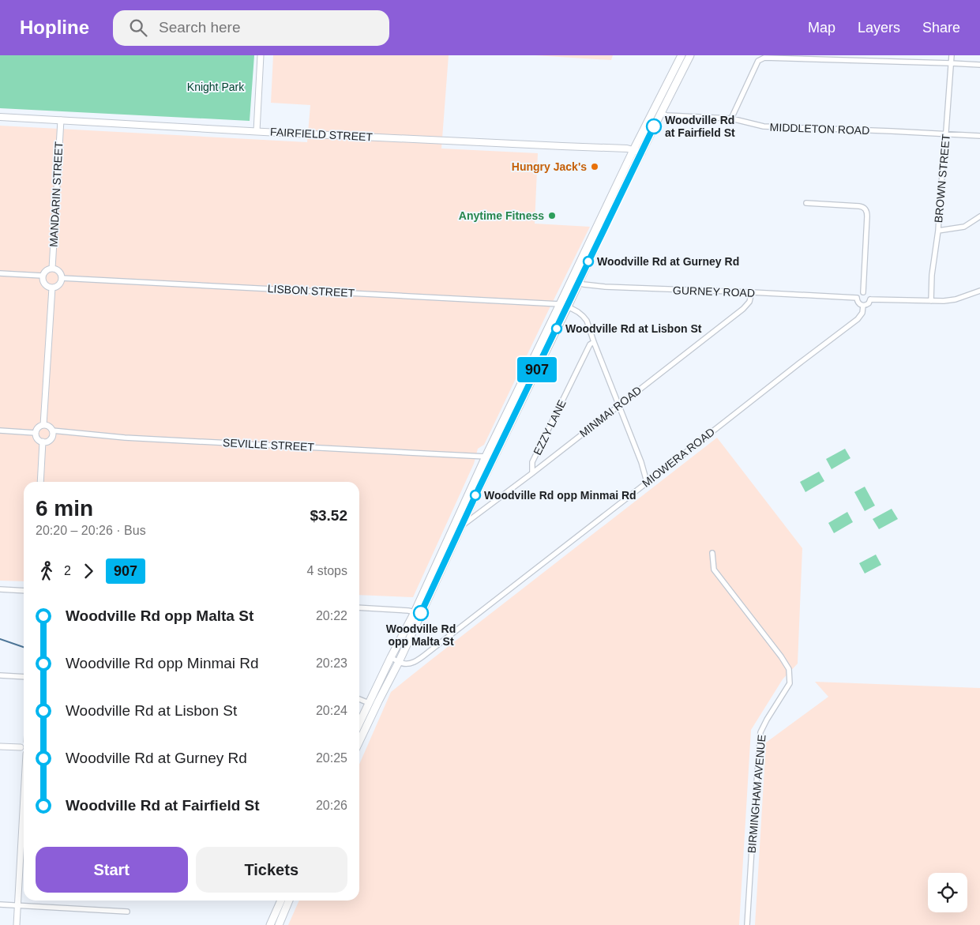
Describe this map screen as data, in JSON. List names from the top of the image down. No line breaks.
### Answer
{"streets":{"main road":["FAIRFIELD STREET"],"street":["MIDDLETON ROAD","BROWN STREET","MANDARIN STREET","LISBON STREET","GURNEY ROAD","MINMAI ROAD","EZZY LANE","SEVILLE STREET","MIOWERA ROAD","BIRMINGHAM AVENUE"]},"crossings":[["MIDDLETON ROAD","BROWN STREET"],["FAIRFIELD STREET","MANDARIN STREET"],["MANDARIN STREET","LISBON STREET"],["GURNEY ROAD","MINMAI ROAD"],["GURNEY ROAD","MIOWERA ROAD"],["MINMAI ROAD","EZZY LANE"]],"parks":["Knight Park"],"places":["Woodville Rd at Fairfield St","Hungry Jack's","Anytime Fitness","Woodville Rd at Gurney Rd","Woodville Rd at Lisbon St","Woodville Rd opp Minmai Rd","Woodville Rd opp Malta St"],"lines":["bus line 907"],"page":{"header":"Hopline","search":"Search here","nav":["Map","Layers","Share"],"on_map":"907","heading":["6 min","20:20 – 20:26 · Bus","$3.52"],"legs":["2","907","4 stops"],"list":[{"name":"Woodville Rd opp Malta St","value":"20:22"},{"name":"Woodville Rd opp Minmai Rd","value":"20:23"},{"name":"Woodville Rd at Lisbon St","value":"20:24"},{"name":"Woodville Rd at Gurney Rd","value":"20:25"},{"name":"Woodville Rd at Fairfield St","value":"20:26"}],"buttons":["Start","Tickets"]}}
